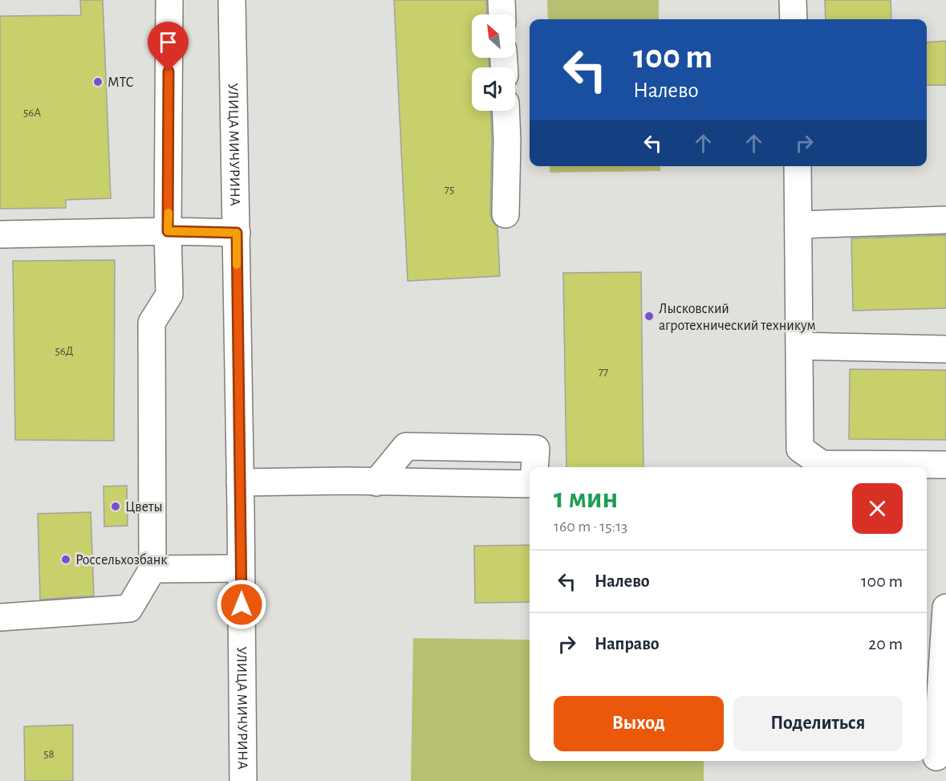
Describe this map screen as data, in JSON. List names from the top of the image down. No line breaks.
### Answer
{"streets":{"main road":["УЛИЦА МИЧУРИНА"]},"places":["МТС","Лысковский агротехнический техникум","Цветы","Россельхозбанк"],"house_numbers":["56А","75","56Д","77","58"],"north":"top left","page":{"turn":["100 m","Налево"],"heading":["1 мин","160 m · 15:13"],"list":[{"name":"Налево","value":"100 m"},{"name":"Направо","value":"20 m"}],"buttons":["Выход","Поделиться"]}}
